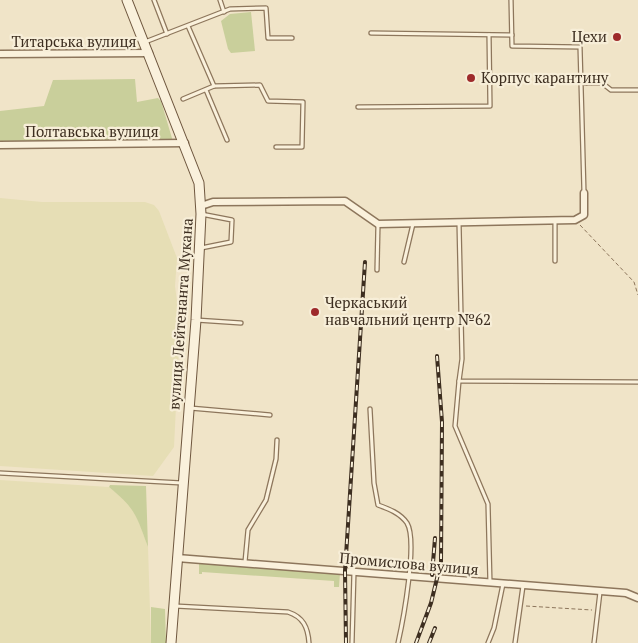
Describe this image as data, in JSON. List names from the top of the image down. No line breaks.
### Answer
{"streets":{"main road":["вулиця Лейтенанта Мукана"],"street":["Титарська вулиця","Полтавська вулиця","Промислова вулиця"]},"crossings":[["Титарська вулиця","вулиця Лейтенанта Мукана"],["Полтавська вулиця","вулиця Лейтенанта Мукана"],["вулиця Лейтенанта Мукана","Промислова вулиця"]],"places":["Цехи","Корпус карантину","Черкаський навчальний центр №62"]}
